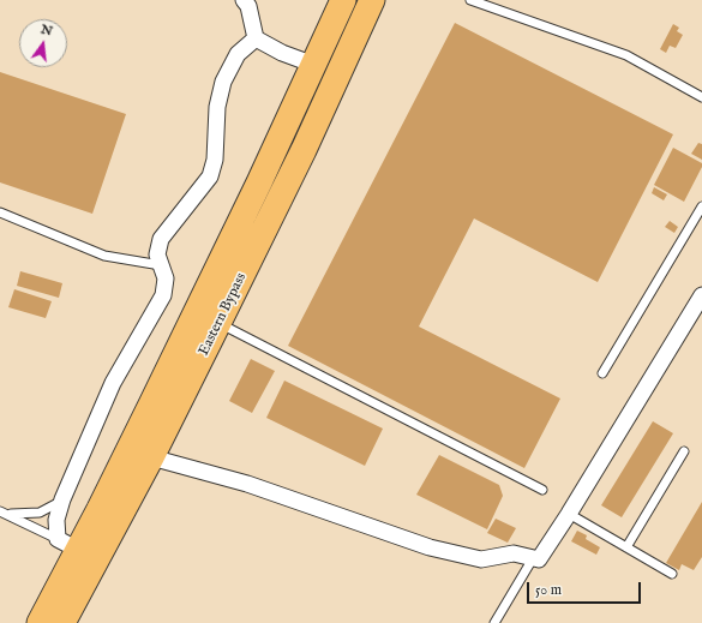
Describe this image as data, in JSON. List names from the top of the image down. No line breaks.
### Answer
{"streets":{"main road":["Eastern Bypass"]},"scale_bar":"50 m","north":"top"}
